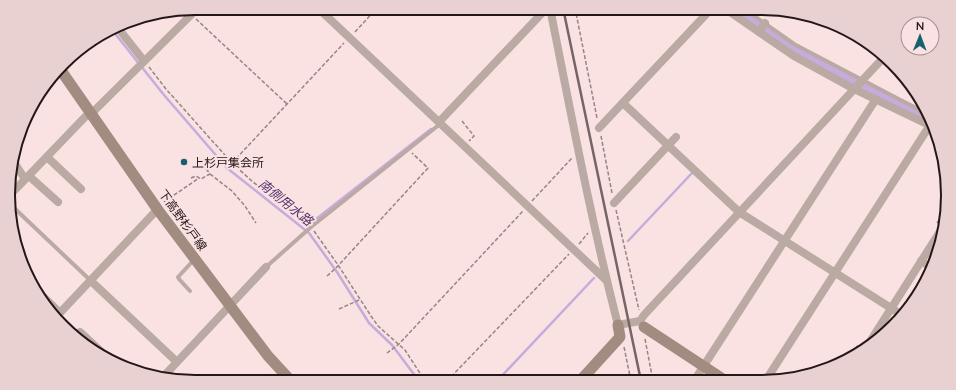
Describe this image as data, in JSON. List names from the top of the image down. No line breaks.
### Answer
{"streets":{"main road":["下高野杉戸線"]},"water":["南側用水路"],"places":["上杉戸集会所"],"north":"top"}
